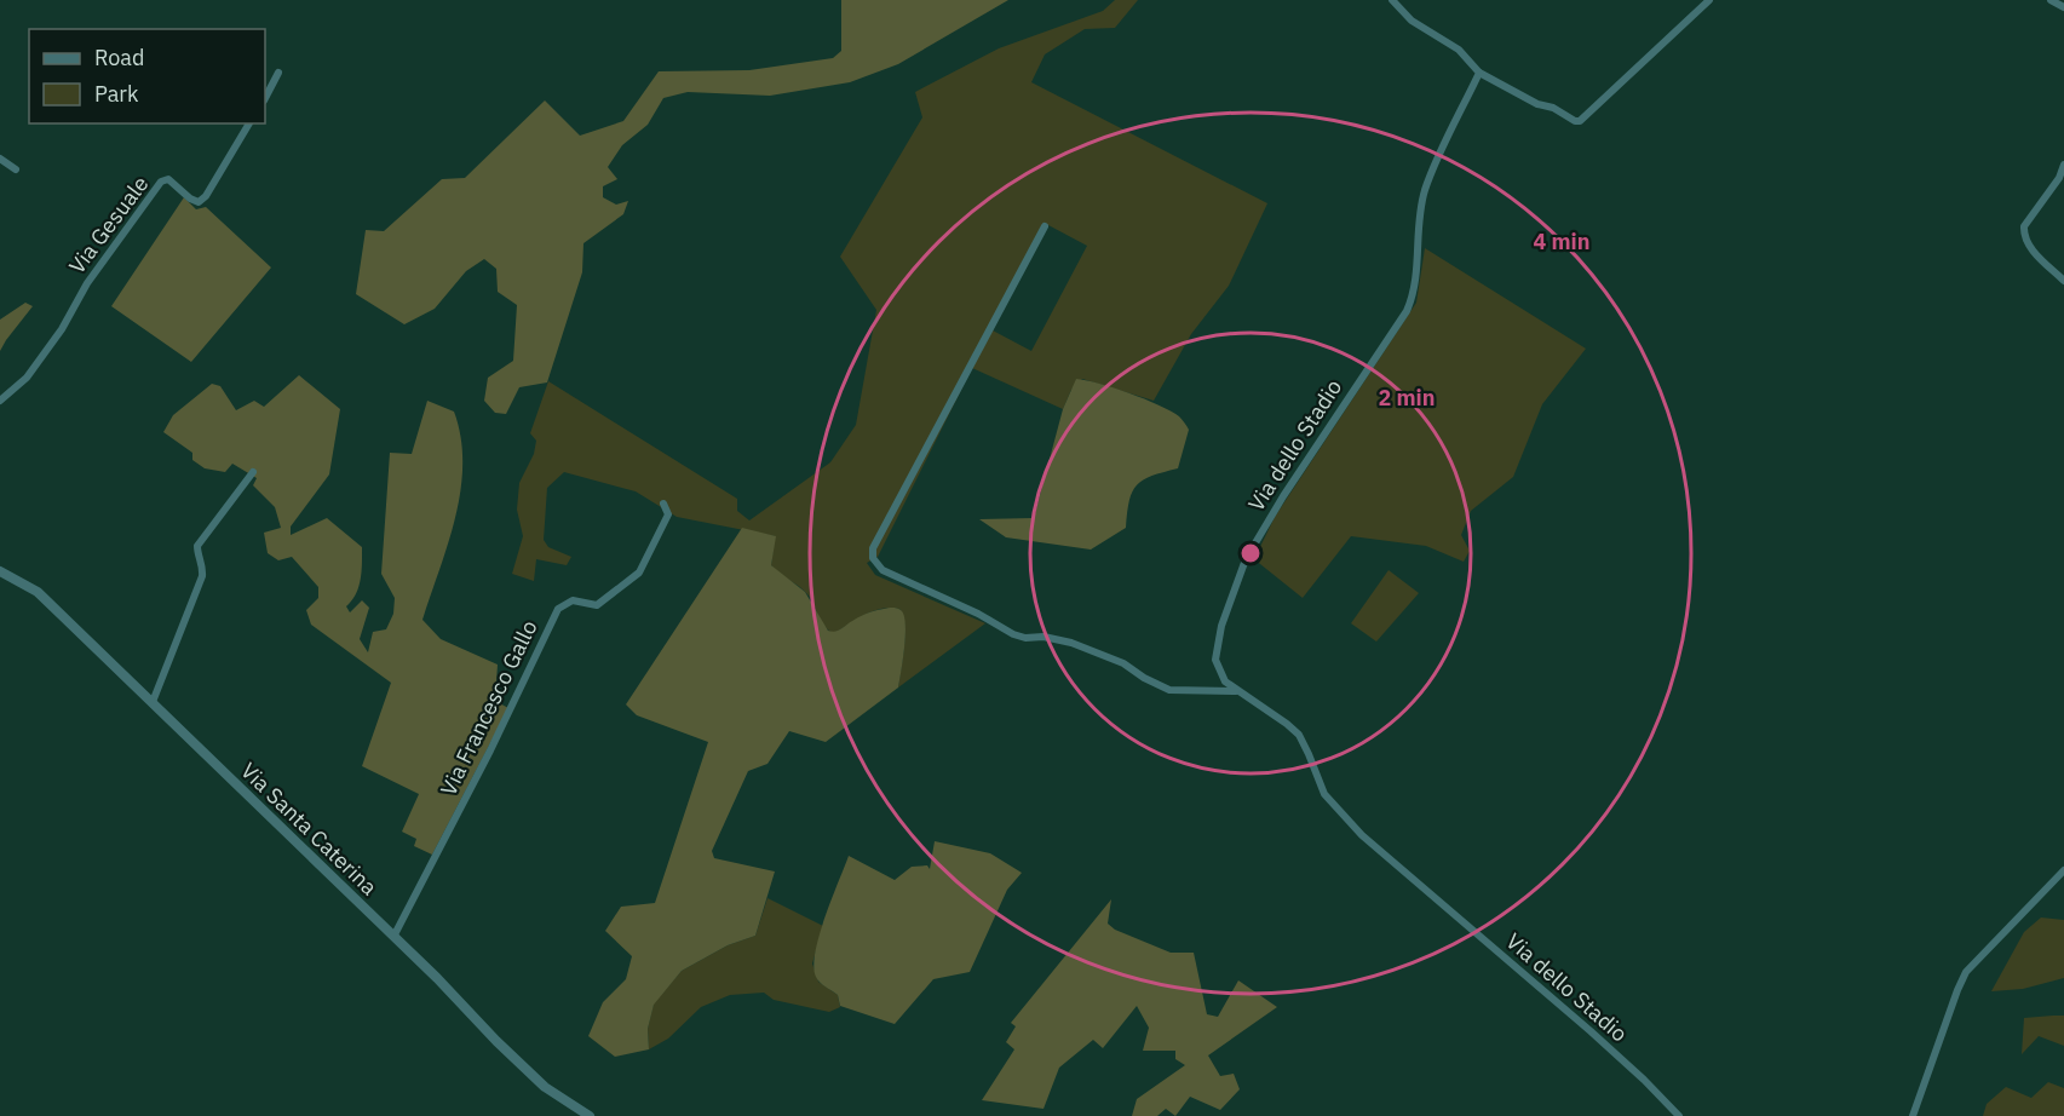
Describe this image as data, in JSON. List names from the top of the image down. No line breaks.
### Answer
{"streets":{"street":["Via Gesuale","Via dello Stadio","Via Francesco Gallo","Via Santa Caterina"]},"crossings":[["Via Francesco Gallo","Via Santa Caterina"]],"legend":["Road","Park"],"rings":["4 min","2 min"]}
